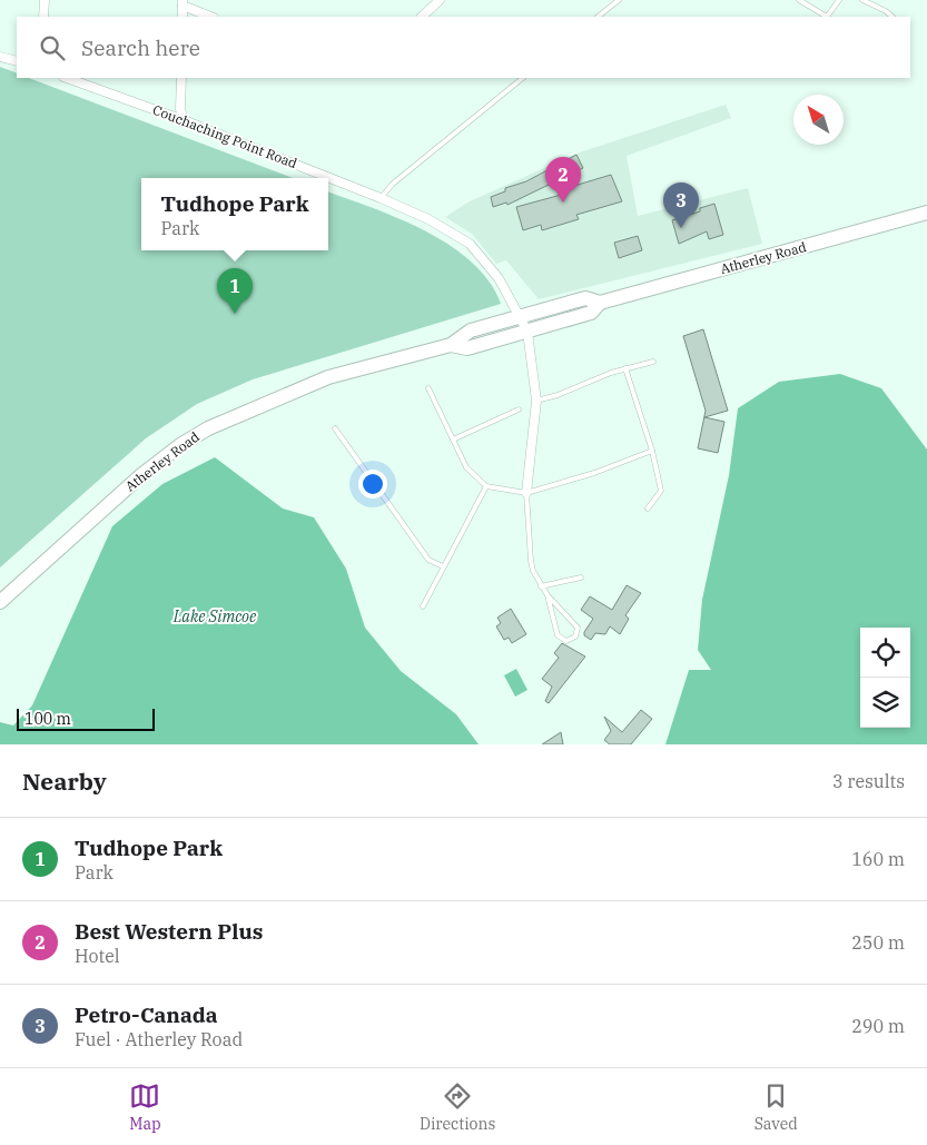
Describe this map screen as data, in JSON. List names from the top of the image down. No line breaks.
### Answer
{"streets":{"highway":["Atherley Road"],"street":["Couchaching Point Road"]},"crossings":[["Couchaching Point Road","Atherley Road"]],"water":["Lake Simcoe"],"scale_bar":"100 m","north":"top left","page":{"search":"Search here","pins":["2","3","1"],"popup":["Tudhope Park","Park"],"scale":"100 m","heading":["Nearby","3 results"],"list":[{"mark":"1","name":"Tudhope Park","note":"Park","value":"160 m"},{"mark":"2","name":"Best Western Plus","note":"Hotel","value":"250 m"},{"mark":"3","name":"Petro-Canada","note":"Fuel · Atherley Road","value":"290 m"}],"nav":["Map","Directions","Saved"]}}
